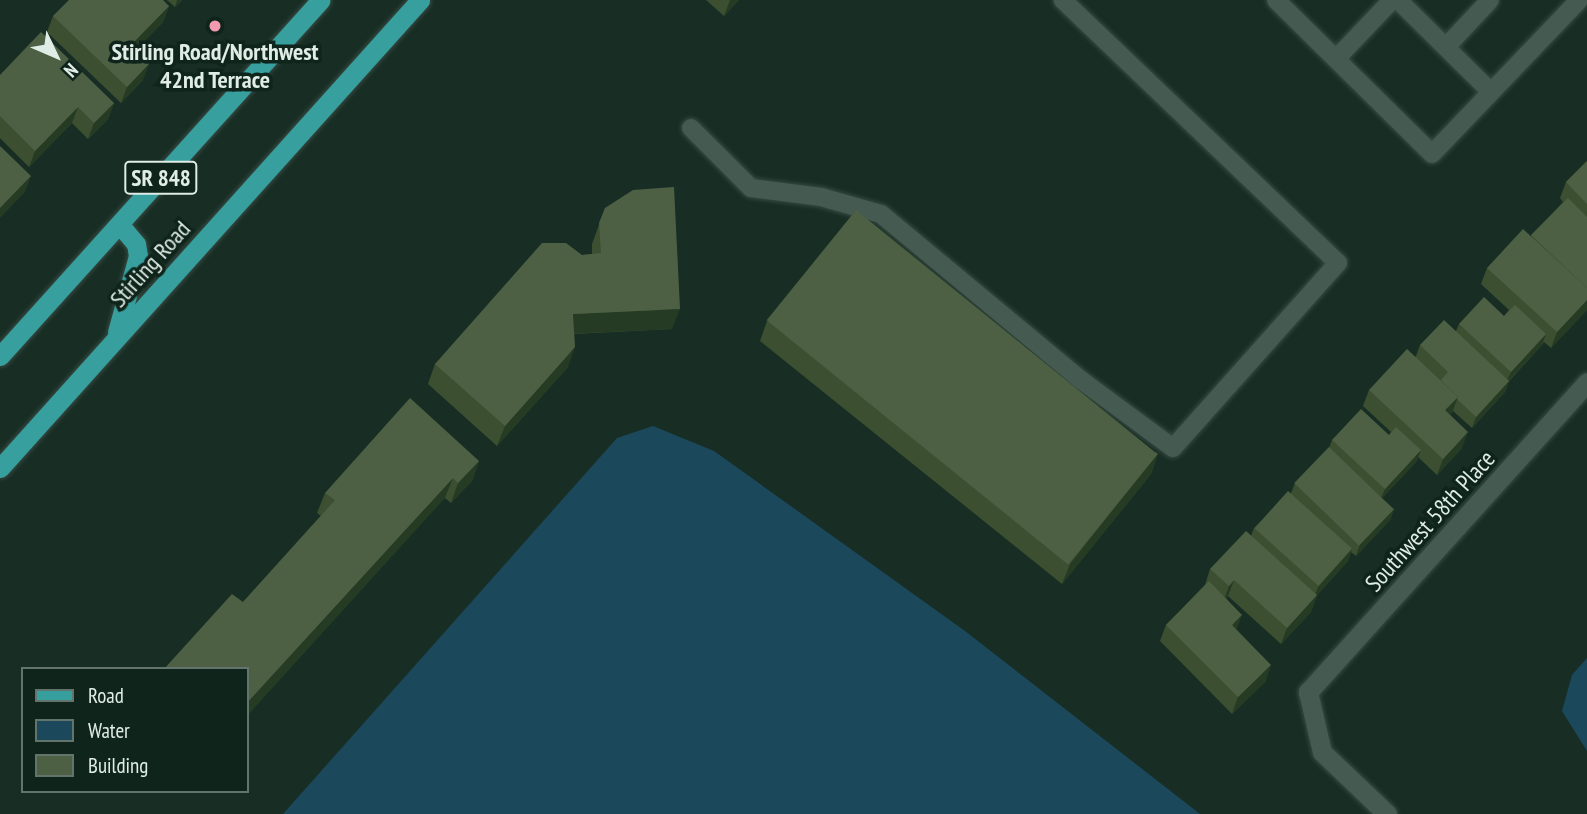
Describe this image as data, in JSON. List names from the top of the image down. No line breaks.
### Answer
{"streets":{"main road":["SR 848","Stirling Road"],"street":["Southwest 58th Place"]},"places":["Stirling Road/Northwest 42nd Terrace"],"legend":["Road","Water","Building"],"north":"bottom right"}
